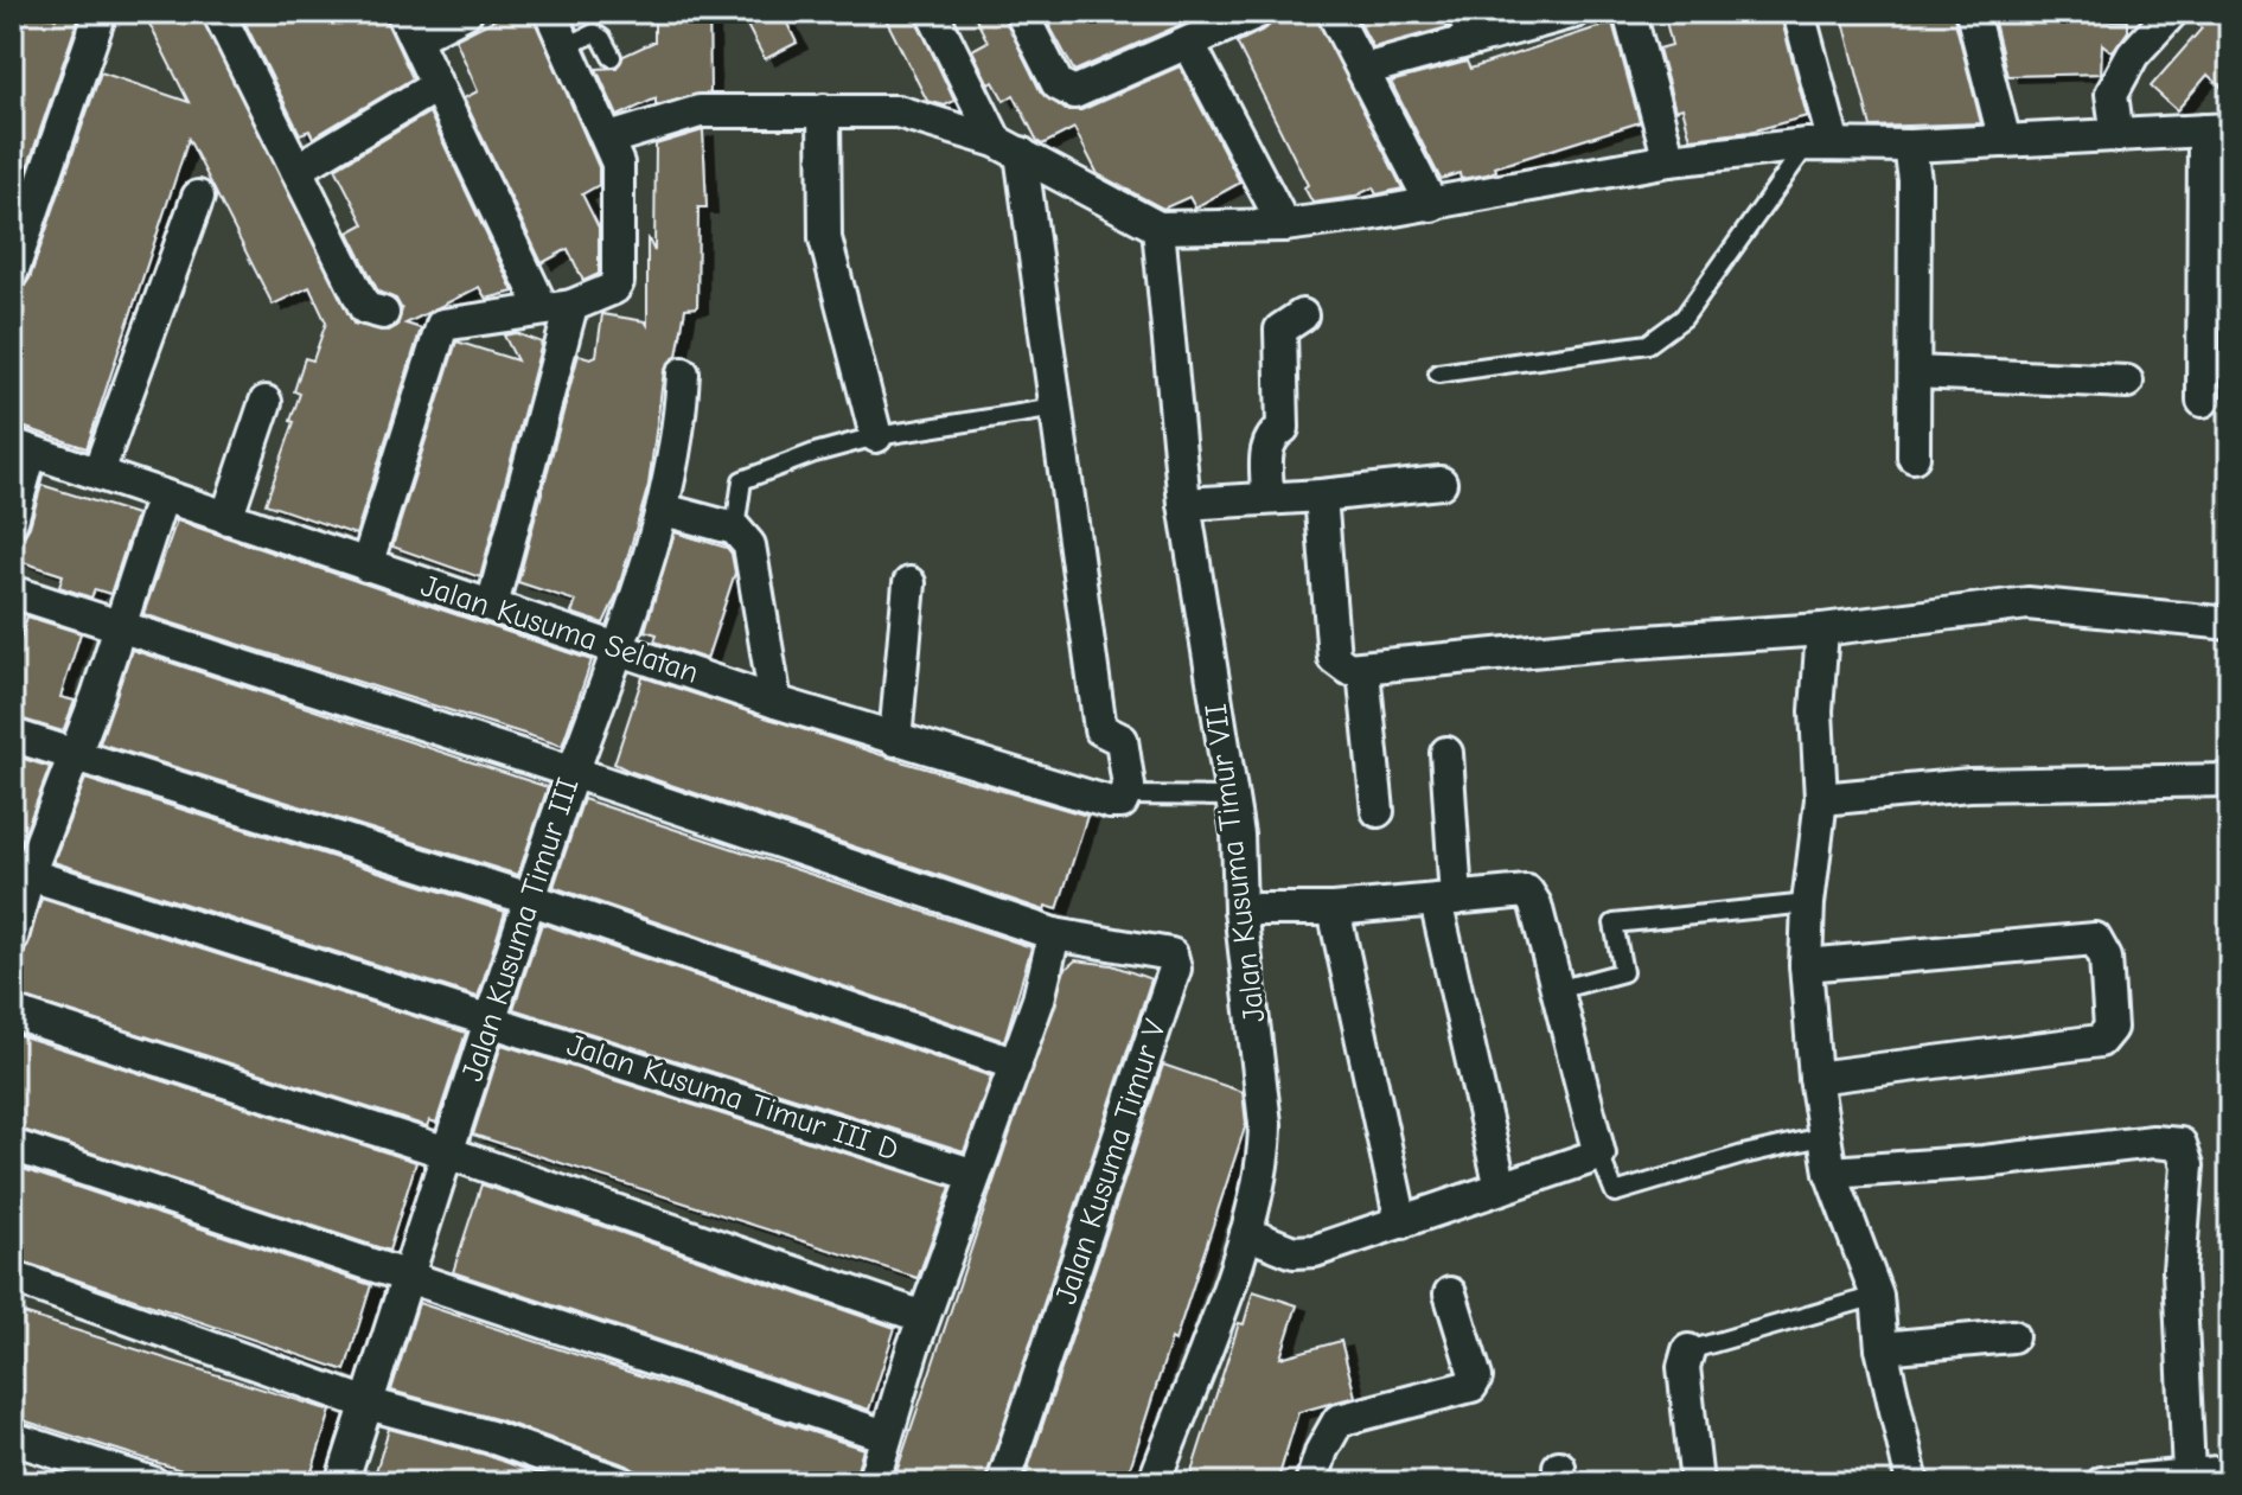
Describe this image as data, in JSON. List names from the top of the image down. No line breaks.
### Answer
{"streets":{"street":["Jalan Kusuma Selatan","Jalan Kusuma Timur VII","Jalan Kusuma Timur III","Jalan Kusuma Timur III D","Jalan Kusuma Timur V"]},"crossings":[["Jalan Kusuma Selatan","Jalan Kusuma Timur III"],["Jalan Kusuma Timur III","Jalan Kusuma Timur III D"]]}
